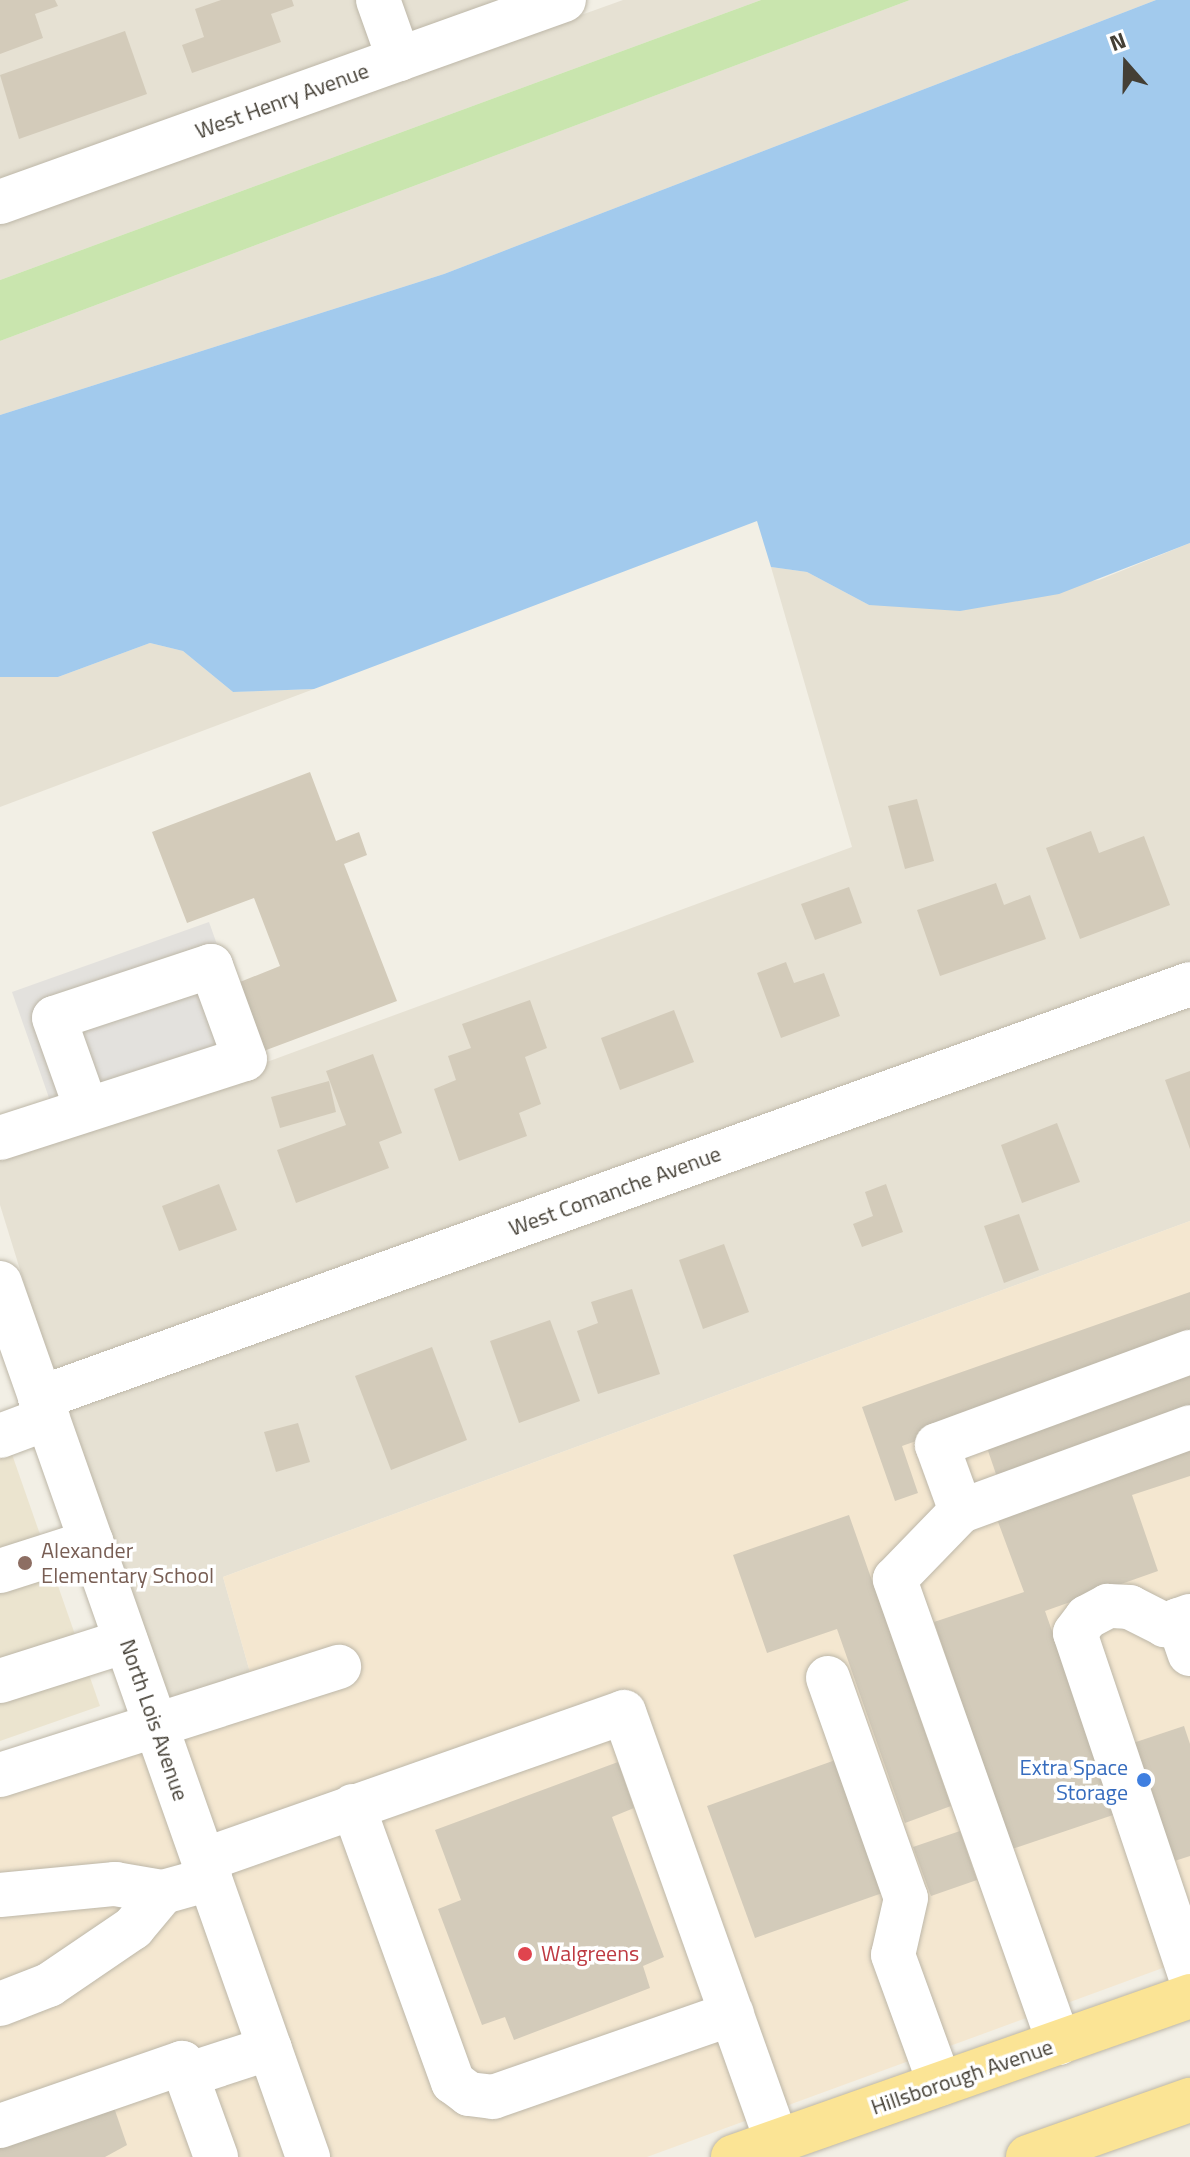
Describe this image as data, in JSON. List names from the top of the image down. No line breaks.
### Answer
{"streets":{"main road":["Hillsborough Avenue"],"street":["West Henry Avenue","West Comanche Avenue","North Lois Avenue"]},"crossings":[["West Comanche Avenue","North Lois Avenue"]],"places":["Alexander Elementary School","Extra Space Storage","Walgreens"],"north":"top"}
